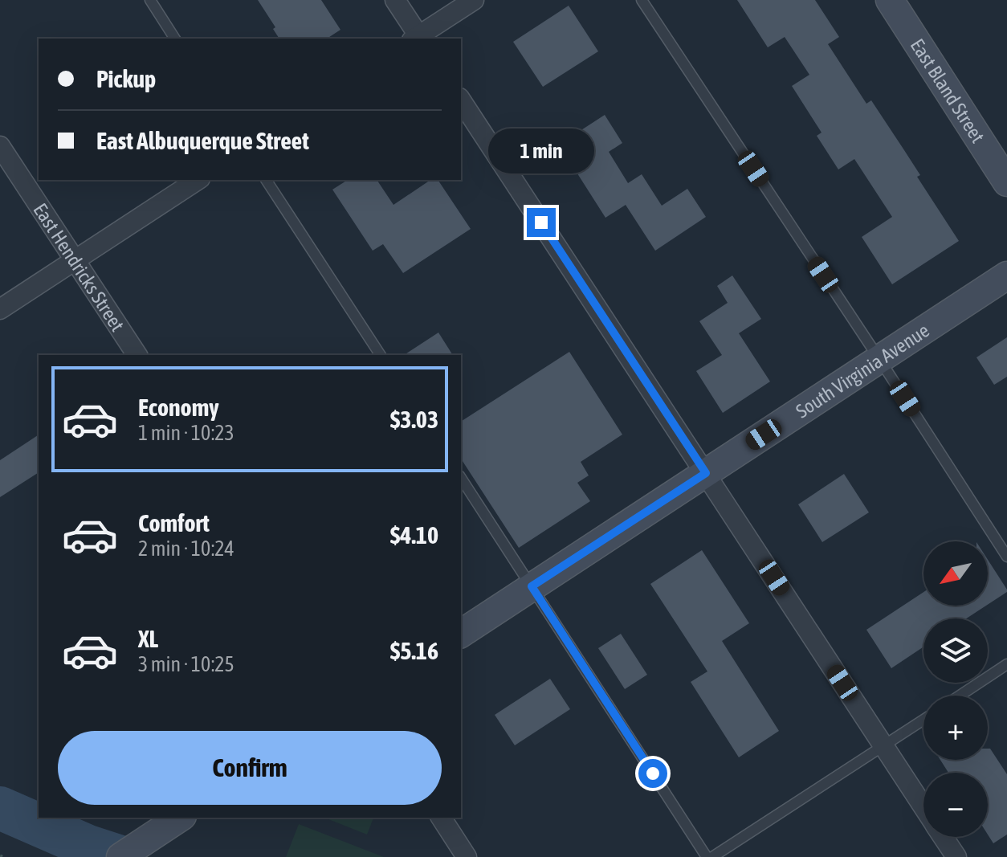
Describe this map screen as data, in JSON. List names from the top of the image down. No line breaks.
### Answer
{"streets":{"street":["East Bland Street","East Hendricks Street","South Virginia Avenue"]},"north":"bottom left","page":{"banner":["Pickup","East Albuquerque Street"],"bubble":"1 min","list":[{"name":"Economy","note":"1 min · 10:23","value":"$3.03"},{"name":"Comfort","note":"2 min · 10:24","value":"$4.10"},{"name":"XL","note":"3 min · 10:25","value":"$5.16"}],"map_buttons":["+","−"],"buttons":"Confirm"}}
